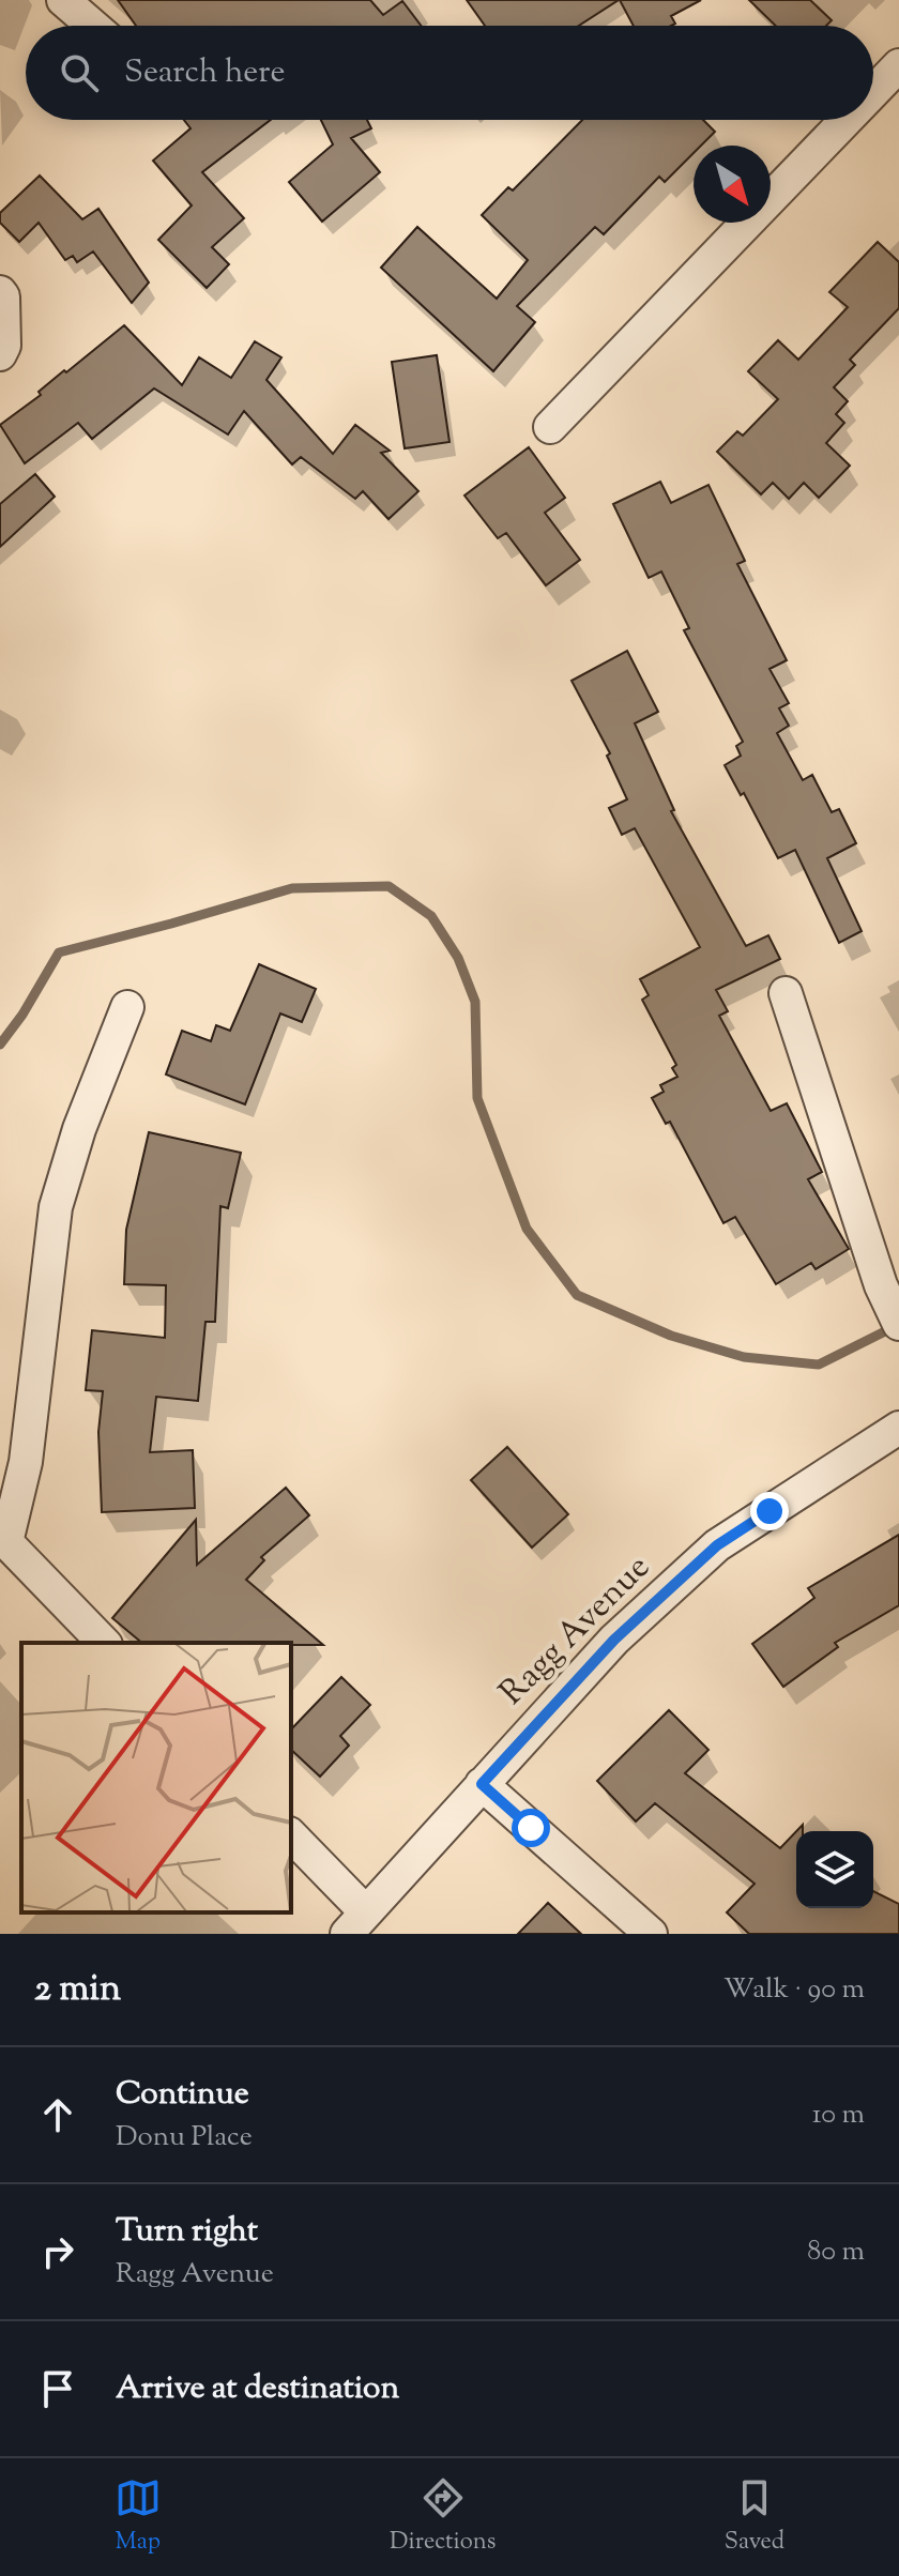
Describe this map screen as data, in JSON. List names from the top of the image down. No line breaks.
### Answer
{"streets":{"street":["Ragg Avenue"]},"north":"bottom right","page":{"search":"Search here","heading":["2 min","Walk · 90 m"],"list":[["Continue","Donu Place","10 m"],["Turn right","Ragg Avenue","80 m"],"Arrive at destination"],"nav":["Map","Directions","Saved"]}}
